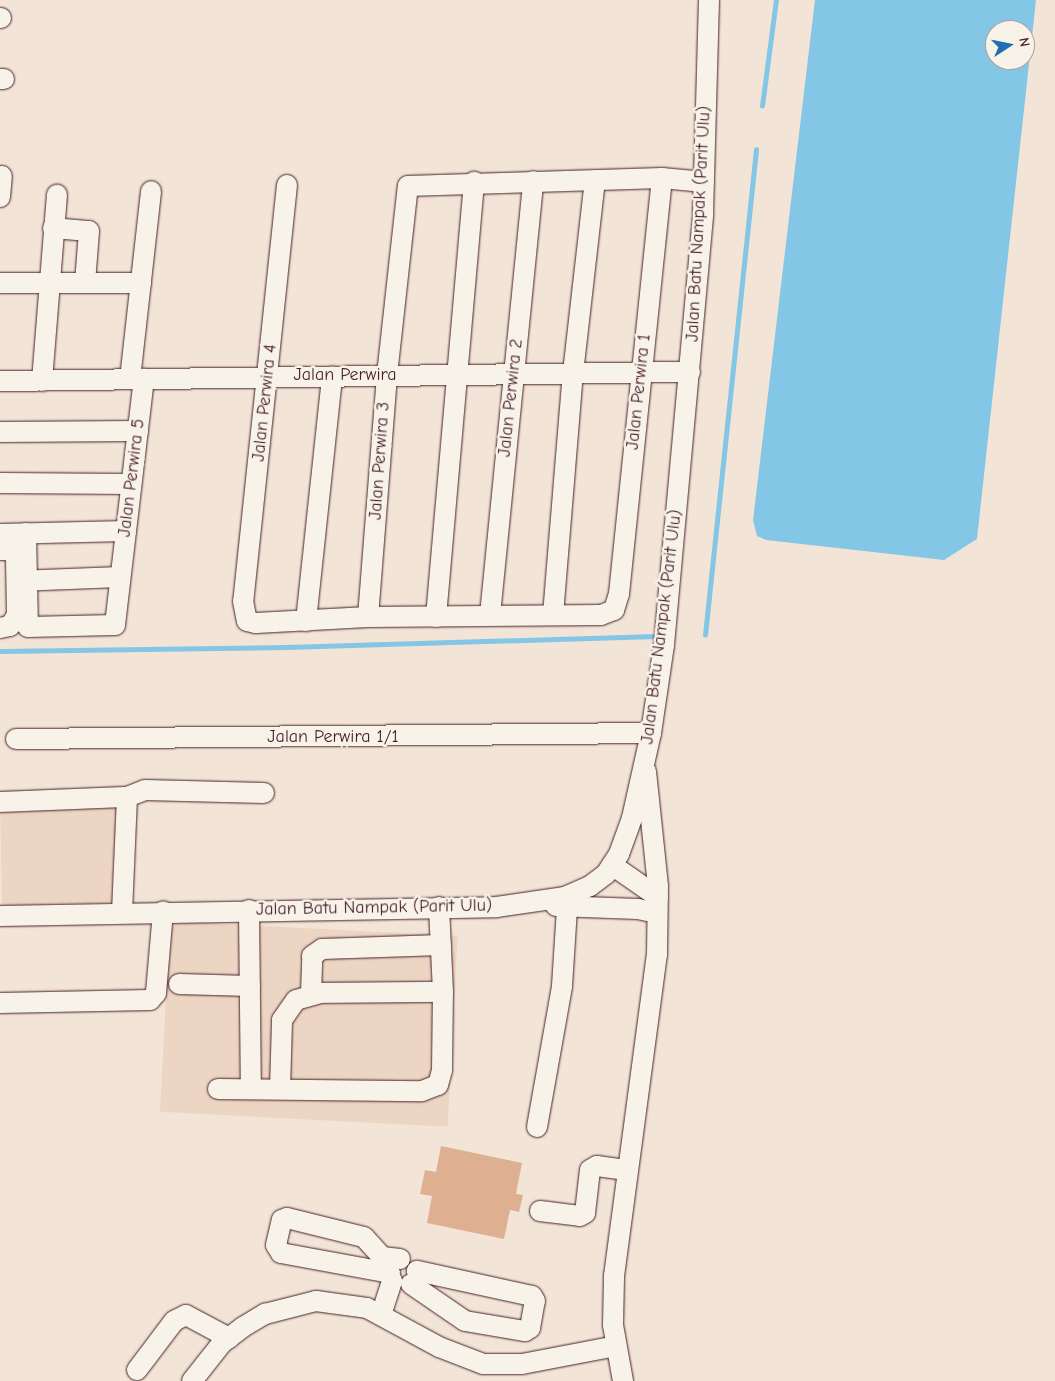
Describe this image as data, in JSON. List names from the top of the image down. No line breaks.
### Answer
{"streets":{"street":["Jalan Batu Nampak (Parit Ulu)","Jalan Perwira","Jalan Perwira 1","Jalan Perwira 2","Jalan Perwira 4","Jalan Perwira 3","Jalan Perwira 5","Jalan Perwira 1/1"]},"crossings":[["Jalan Batu Nampak (Parit Ulu)","Jalan Perwira"],["Jalan Batu Nampak (Parit Ulu)","Jalan Perwira 1/1"],["Jalan Perwira","Jalan Perwira 1"],["Jalan Perwira","Jalan Perwira 2"],["Jalan Perwira","Jalan Perwira 4"],["Jalan Perwira","Jalan Perwira 3"],["Jalan Perwira","Jalan Perwira 5"]],"north":"right"}
